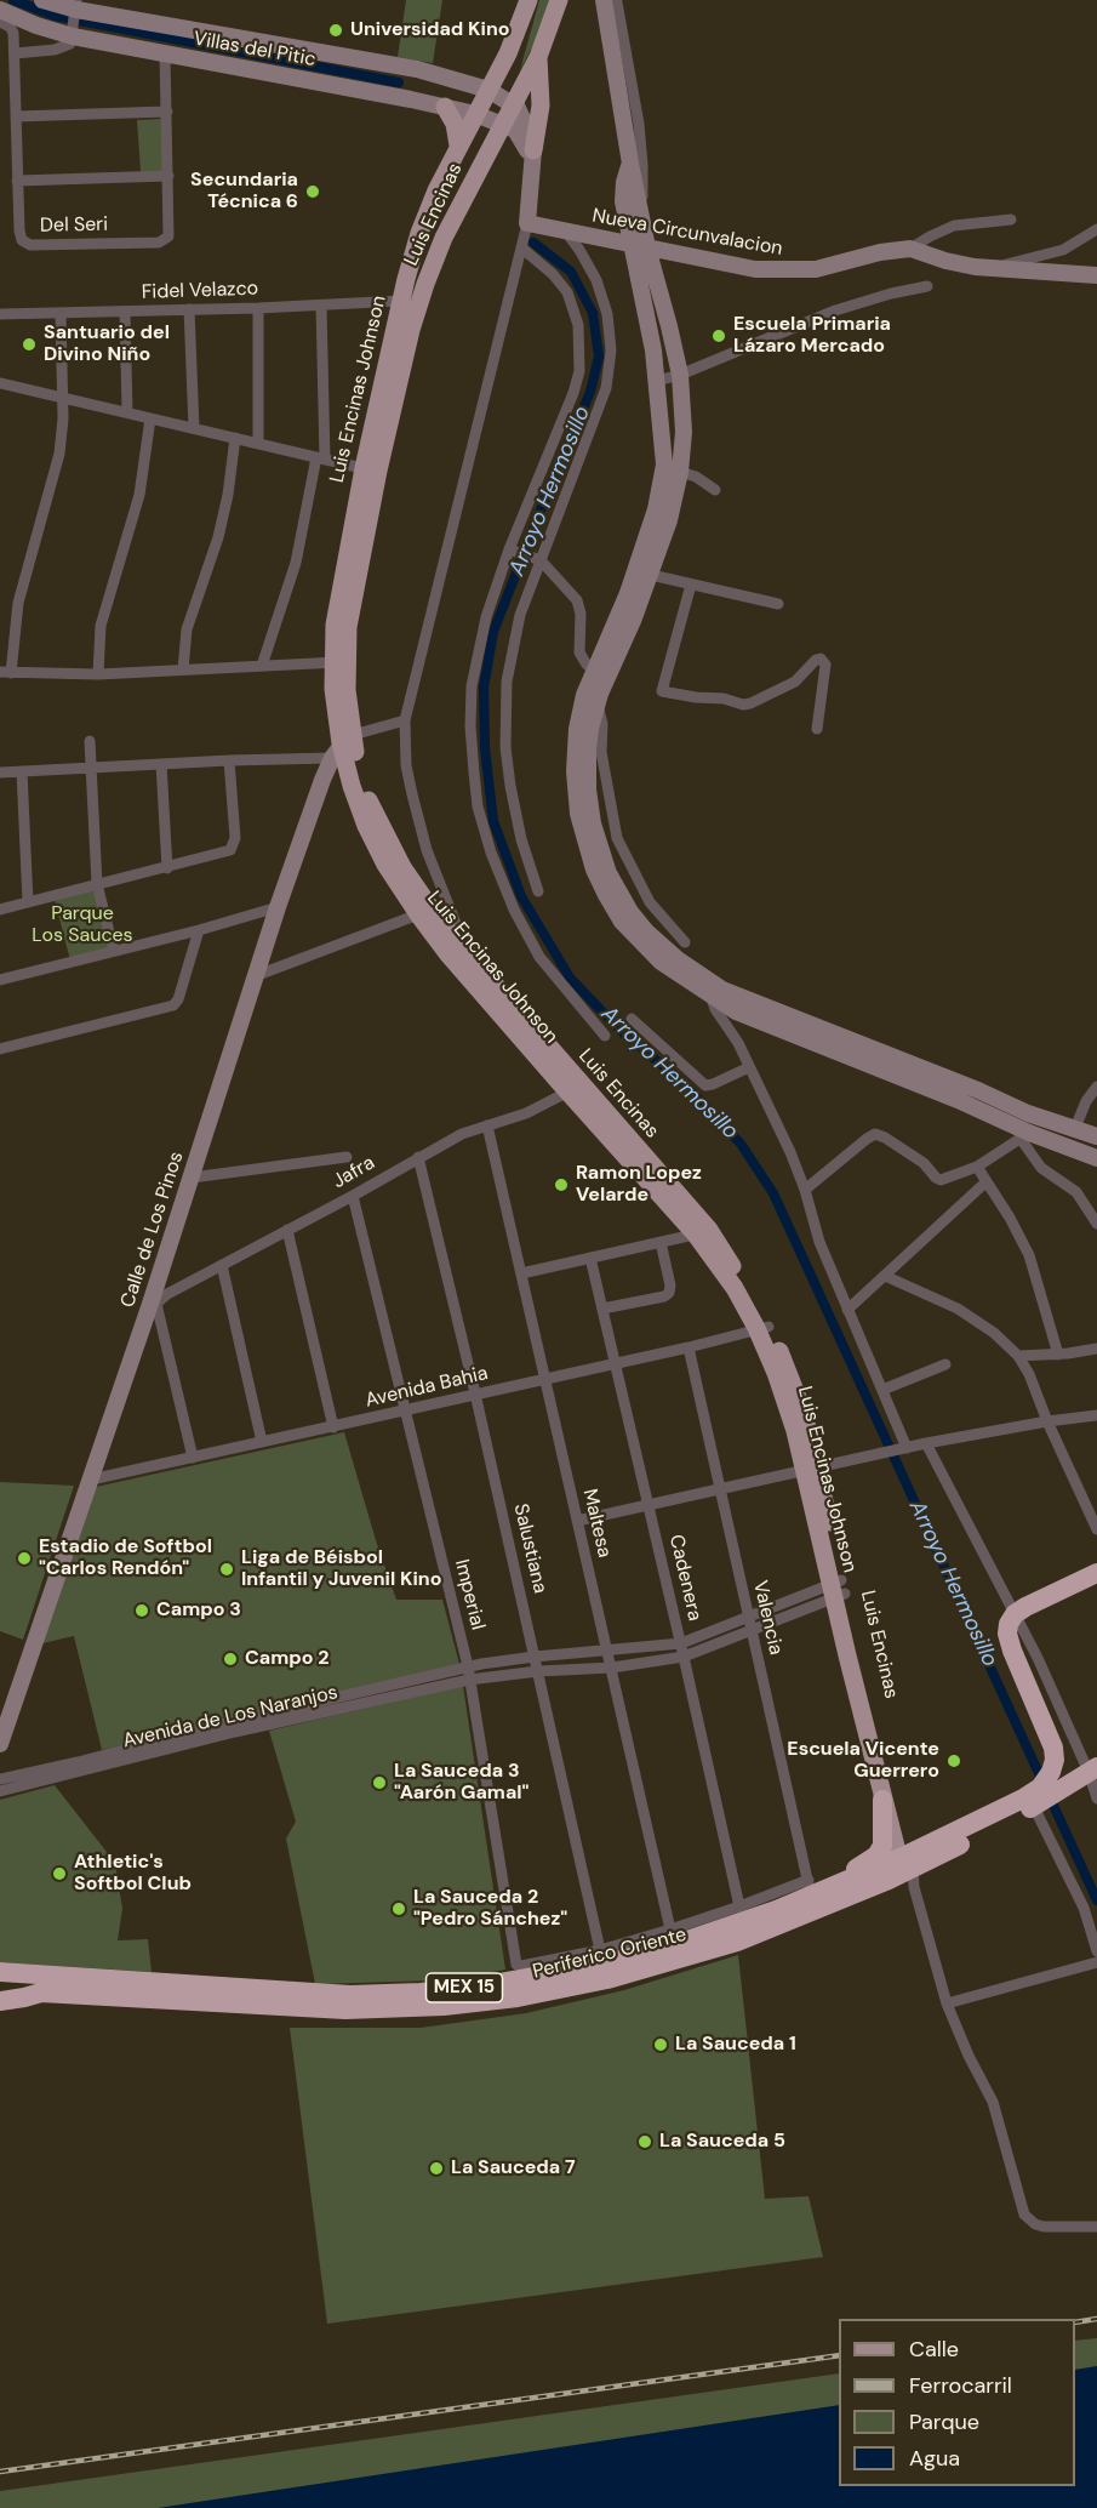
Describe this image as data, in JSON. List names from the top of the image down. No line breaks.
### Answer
{"streets":{"highway":["Periferico Oriente","MEX 15"],"main road":["Luis Encinas","Luis Encinas Johnson"],"street":["Villas del Pitic","Del Seri","Nueva Circunvalacion","Fidel Velazco","Jafra","Calle de Los Pinos","Avenida Bahia","Maltesa","Salustiana","Cadenera","Imperial","Valencia","Avenida de Los Naranjos"]},"crossings":[["Villas del Pitic","Luis Encinas"],["Villas del Pitic","Del Seri"],["Villas del Pitic","Luis Encinas Johnson"],["Luis Encinas","Luis Encinas Johnson"],["Luis Encinas","Jafra"],["Luis Encinas","Calle de Los Pinos"],["Luis Encinas","Periferico Oriente"],["Fidel Velazco","Luis Encinas Johnson"],["Luis Encinas Johnson","Jafra"],["Luis Encinas Johnson","Calle de Los Pinos"],["Luis Encinas Johnson","Avenida Bahia"],["Luis Encinas Johnson","Periferico Oriente"],["Jafra","Calle de Los Pinos"],["Jafra","Maltesa"],["Jafra","Salustiana"],["Jafra","Imperial"],["Calle de Los Pinos","Avenida Bahia"],["Avenida Bahia","Maltesa"],["Avenida Bahia","Salustiana"],["Avenida Bahia","Cadenera"],["Avenida Bahia","Imperial"],["Avenida Bahia","Valencia"],["Salustiana","Imperial"],["Imperial","Avenida de Los Naranjos"],["Valencia","Periferico Oriente"],["Periferico Oriente","MEX 15"]],"water":["Arroyo Hermosillo"],"parks":["Parque Los Sauces"],"places":["Universidad Kino","Secundaria Técnica 6","Escuela Primaria Lázaro Mercado","Santuario del Divino Niño","Ramon Lopez Velarde","Estadio de Softbol \"Carlos Rendón\"","Liga de Béisbol Infantil y Juvenil Kino","Campo 3","Campo 2","Escuela Vicente Guerrero","La Sauceda 3 \"Aarón Gamal\"","Athletic's Softbol Club","La Sauceda 2 \"Pedro Sánchez\"","La Sauceda 1","La Sauceda 5","La Sauceda 7"],"legend":["Calle","Ferrocarril","Parque","Agua"]}
